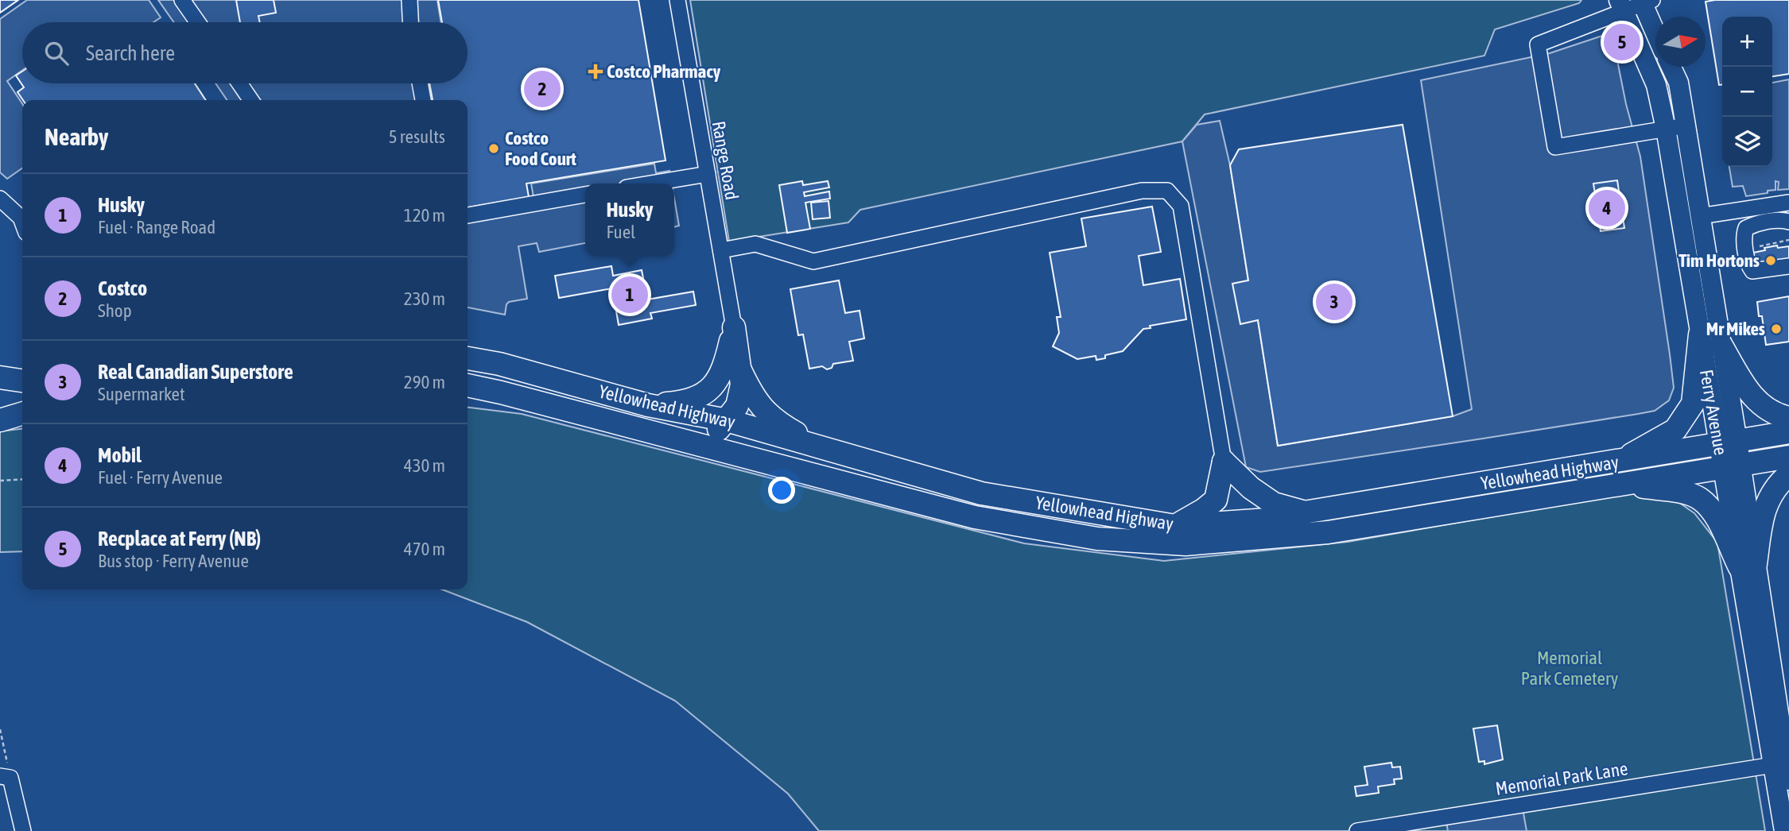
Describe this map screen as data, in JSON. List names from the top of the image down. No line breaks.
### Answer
{"streets":{"highway":["Yellowhead Highway"],"main road":["Ferry Avenue"],"street":["Range Road","Memorial Park Lane"]},"crossings":[["Yellowhead Highway","Ferry Avenue"],["Ferry Avenue","Memorial Park Lane"]],"parks":["Memorial Park Cemetery"],"places":{"health":["Costco Pharmacy"],"other":["Costco Food Court","Tim Hortons","Mr Mikes"]},"north":"right","page":{"map_buttons":["+","−"],"pins":["5","2","4","1","3"],"search":"Search here","heading":["Nearby","5 results"],"list":[{"mark":"1","name":"Husky","note":"Fuel · Range Road","value":"120 m"},{"mark":"2","name":"Costco","note":"Shop","value":"230 m"},{"mark":"3","name":"Real Canadian Superstore","note":"Supermarket","value":"290 m"},{"mark":"4","name":"Mobil","note":"Fuel · Ferry Avenue","value":"430 m"},{"mark":"5","name":"Recplace at Ferry (NB)","note":"Bus stop · Ferry Avenue","value":"470 m"}],"popup":["Husky","Fuel"]}}
